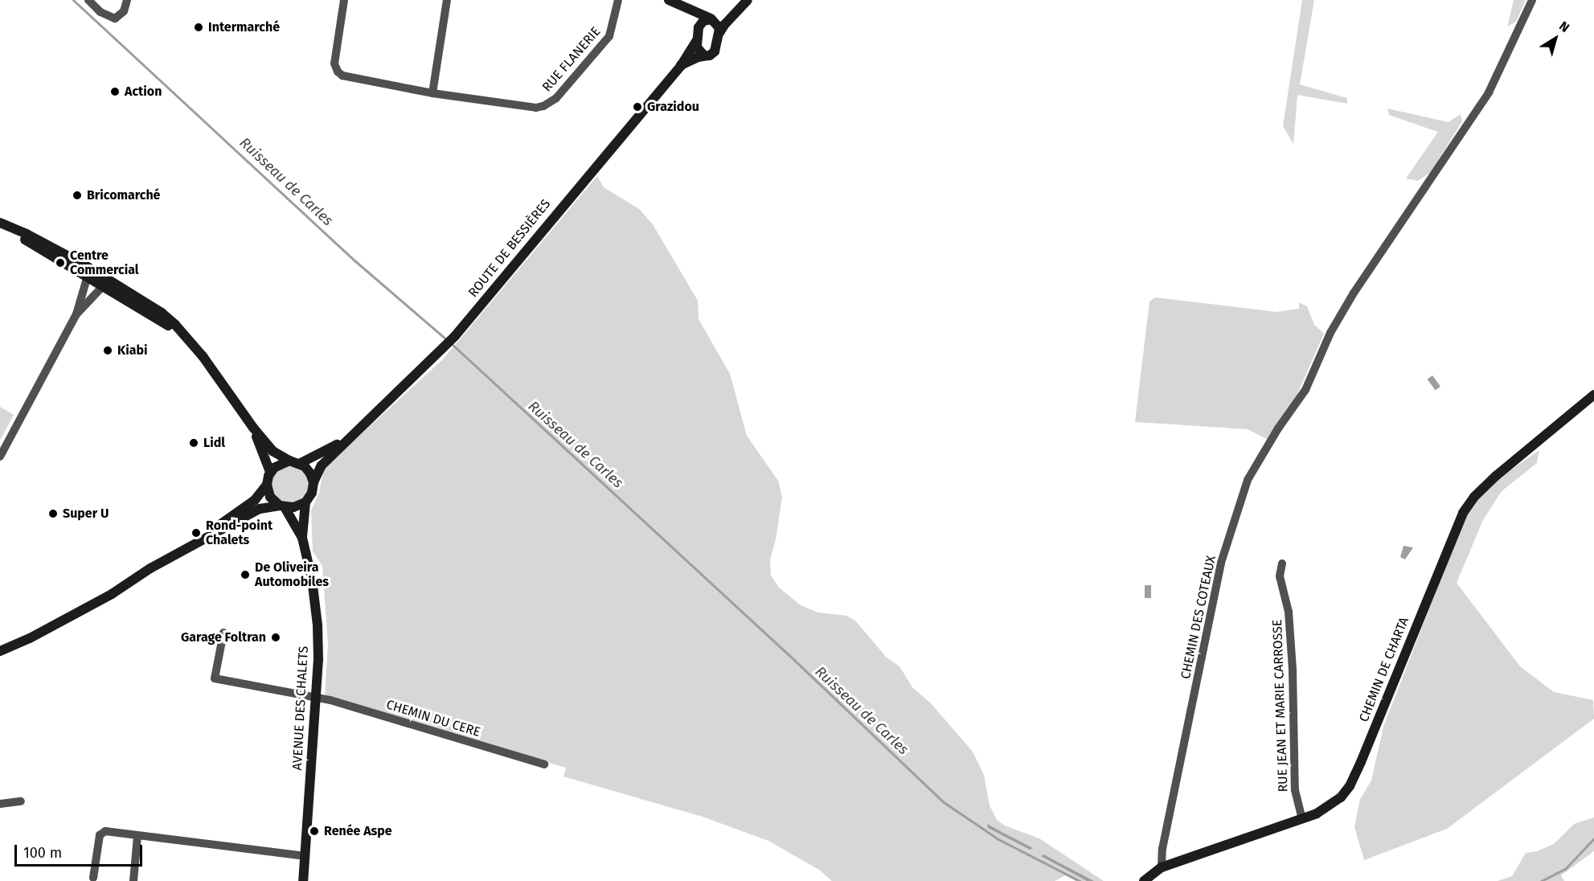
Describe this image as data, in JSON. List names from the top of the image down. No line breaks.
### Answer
{"streets":{"street":["RUE FLANERIE","ROUTE DE BESSIÈRES","CHEMIN DES COTEAUX","CHEMIN DE CHARTA","RUE JEAN ET MARIE CARROSSE","AVENUE DES CHALETS","CHEMIN DU CERE"]},"crossings":[["ROUTE DE BESSIÈRES","AVENUE DES CHALETS"],["CHEMIN DES COTEAUX","CHEMIN DE CHARTA"],["CHEMIN DE CHARTA","RUE JEAN ET MARIE CARROSSE"],["AVENUE DES CHALETS","CHEMIN DU CERE"]],"water":["Ruisseau de Carles"],"places":["Intermarché","Action","Grazidou","Bricomarché","Centre Commercial","Kiabi","Lidl","Super U","Rond-point Chalets","De Oliveira Automobiles","Garage Foltran","Renée Aspe"],"scale_bar":"100 m","north":"top right"}
